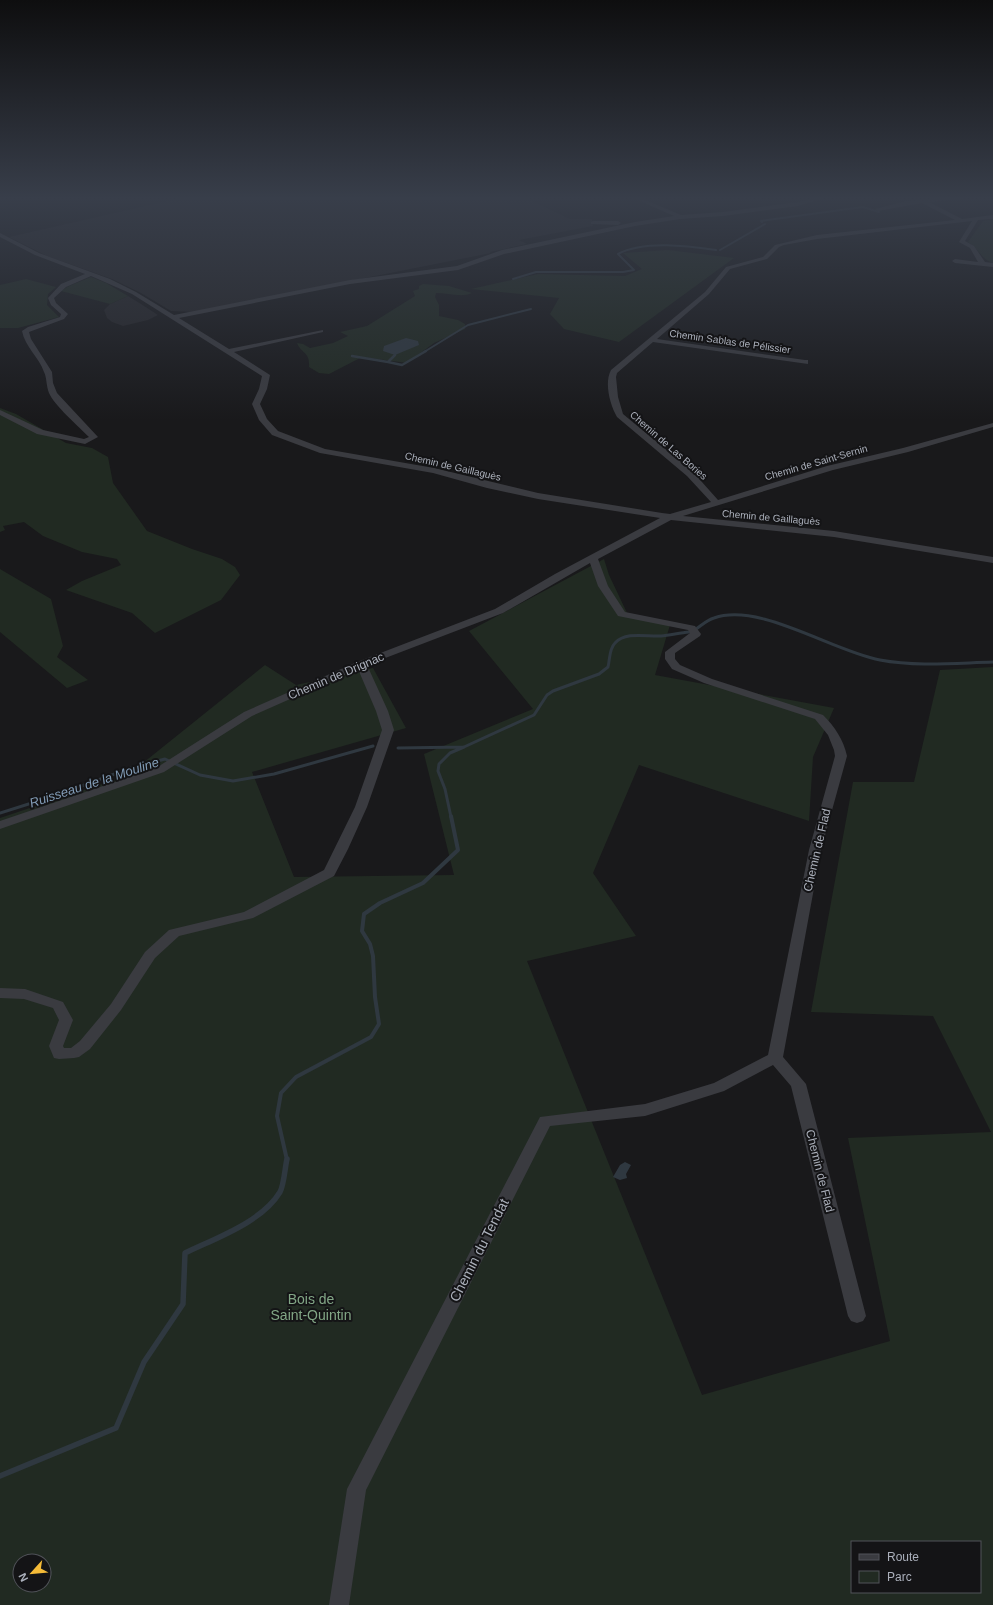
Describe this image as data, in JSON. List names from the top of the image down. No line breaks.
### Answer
{"streets":{"street":["Chemin Sablas de Pélissier","Chemin de Las Bories","Chemin de Saint-Sernin","Chemin de Gaillaguès","Chemin de Drignac","Chemin de Flad","Chemin du Tendat"]},"crossings":[["Chemin Sablas de Pélissier","Chemin de Las Bories"],["Chemin de Las Bories","Chemin de Saint-Sernin"],["Chemin de Saint-Sernin","Chemin de Gaillaguès"],["Chemin de Saint-Sernin","Chemin de Drignac"],["Chemin de Gaillaguès","Chemin de Drignac"],["Chemin de Drignac","Chemin de Flad"],["Chemin de Flad","Chemin du Tendat"]],"water":["Ruisseau de la Mouline"],"parks":["Bois de Saint-Quintin"],"legend":["Route","Parc"],"north":"bottom left"}
